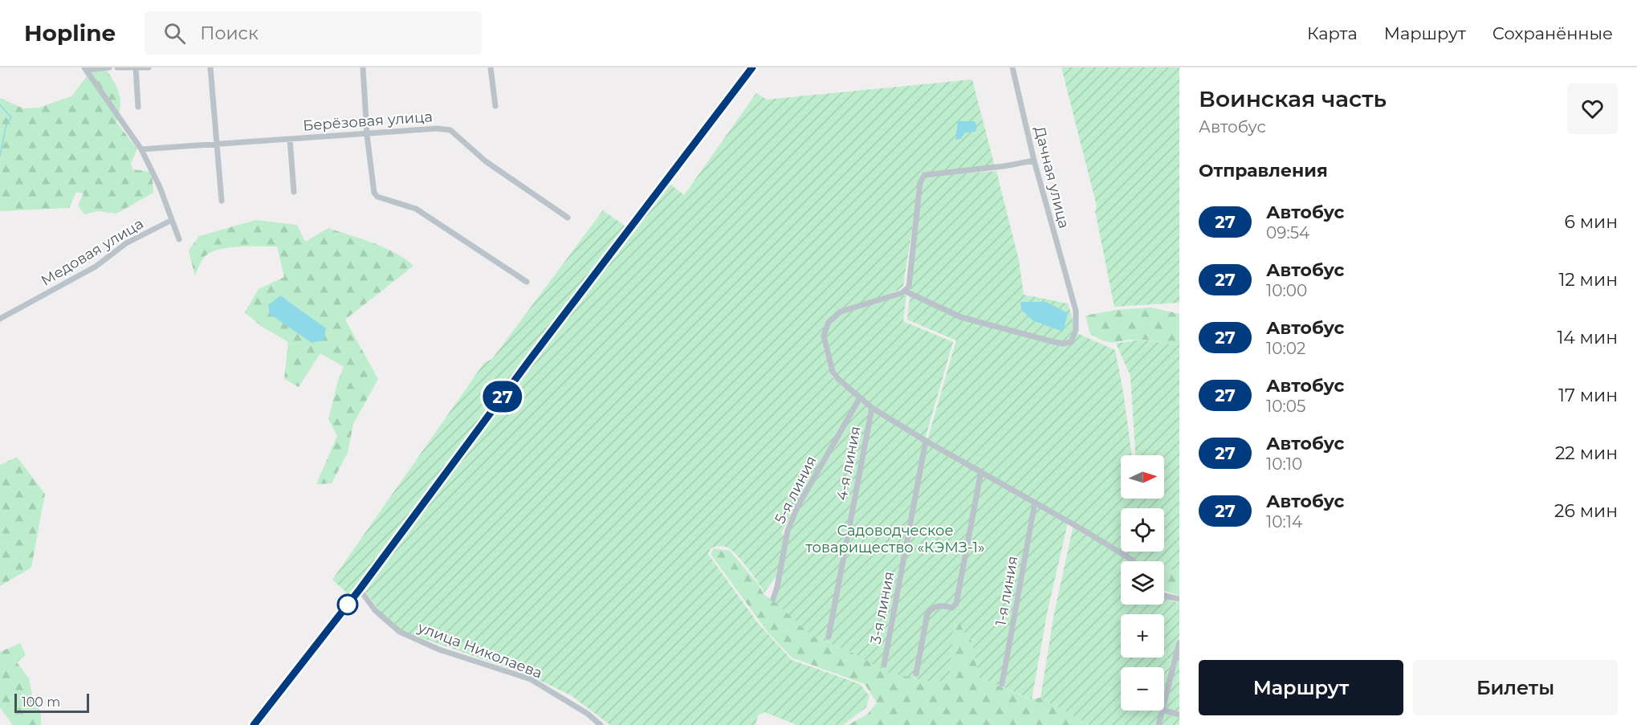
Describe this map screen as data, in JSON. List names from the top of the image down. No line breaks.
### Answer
{"streets":{"street":["Берёзовая улица","Дачная улица","Медовая улица","4-я линия","5-я линия","1-я линия","3-я линия","улица Николаева"]},"parks":["Садоводческое товарищество «КЭМЗ-1»"],"lines":["bus line 27"],"scale_bar":"100 m","north":"right","page":{"header":"Hopline","search":"Поиск","nav":["Карта","Маршрут","Сохранённые"],"on_map":"27","heading":[["Воинская часть","Автобус"],"Отправления"],"list":[{"mark":"27","name":"Автобус","note":"09:54","value":"6 мин"},{"mark":"27","name":"Автобус","note":"10:00","value":"12 мин"},{"mark":"27","name":"Автобус","note":"10:02","value":"14 мин"},{"mark":"27","name":"Автобус","note":"10:05","value":"17 мин"},{"mark":"27","name":"Автобус","note":"10:10","value":"22 мин"},{"mark":"27","name":"Автобус","note":"10:14","value":"26 мин"}],"map_buttons":["+","−"],"buttons":["Маршрут","Билеты"],"scale":"100 m"}}
